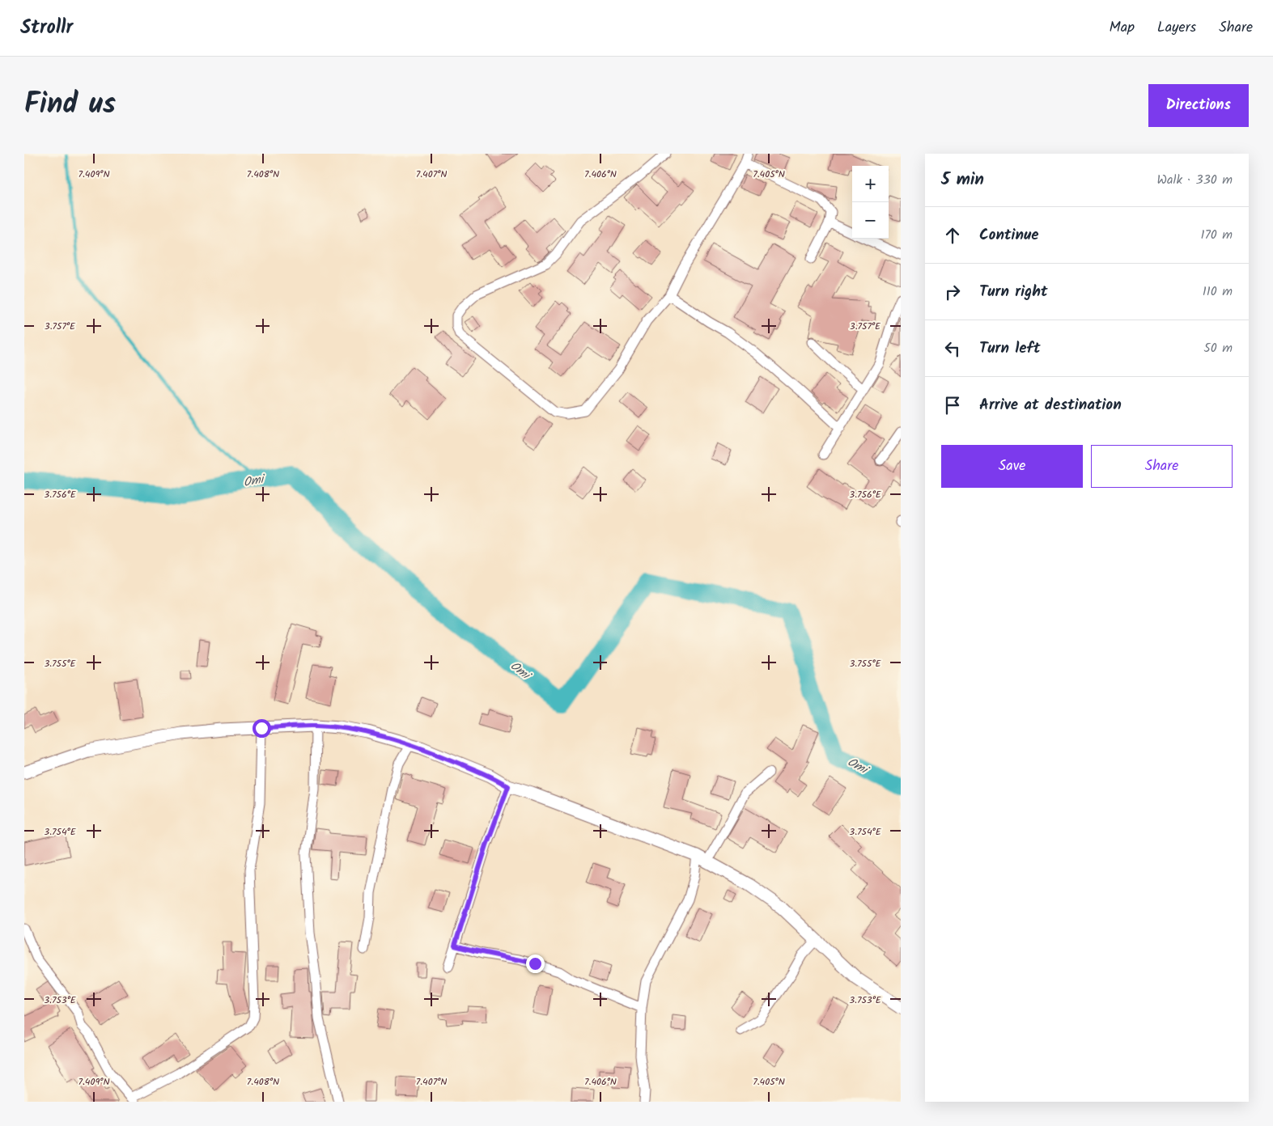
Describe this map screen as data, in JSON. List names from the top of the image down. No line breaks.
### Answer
{"water":["Omi"],"page":{"header":"Strollr","nav":["Map","Layers","Share"],"title":"Find us","buttons":["Directions",["Save","Share"]],"heading":["5 min","Walk · 330 m"],"map_buttons":["+","−"],"list":[["Continue","170 m"],["Turn right","110 m"],["Turn left","50 m"],"Arrive at destination"]},"coordinates":["7.409°N","7.408°N","7.407°N","7.406°N","7.405°N","3.757°E","3.756°E","3.755°E","3.754°E","3.753°E"]}
